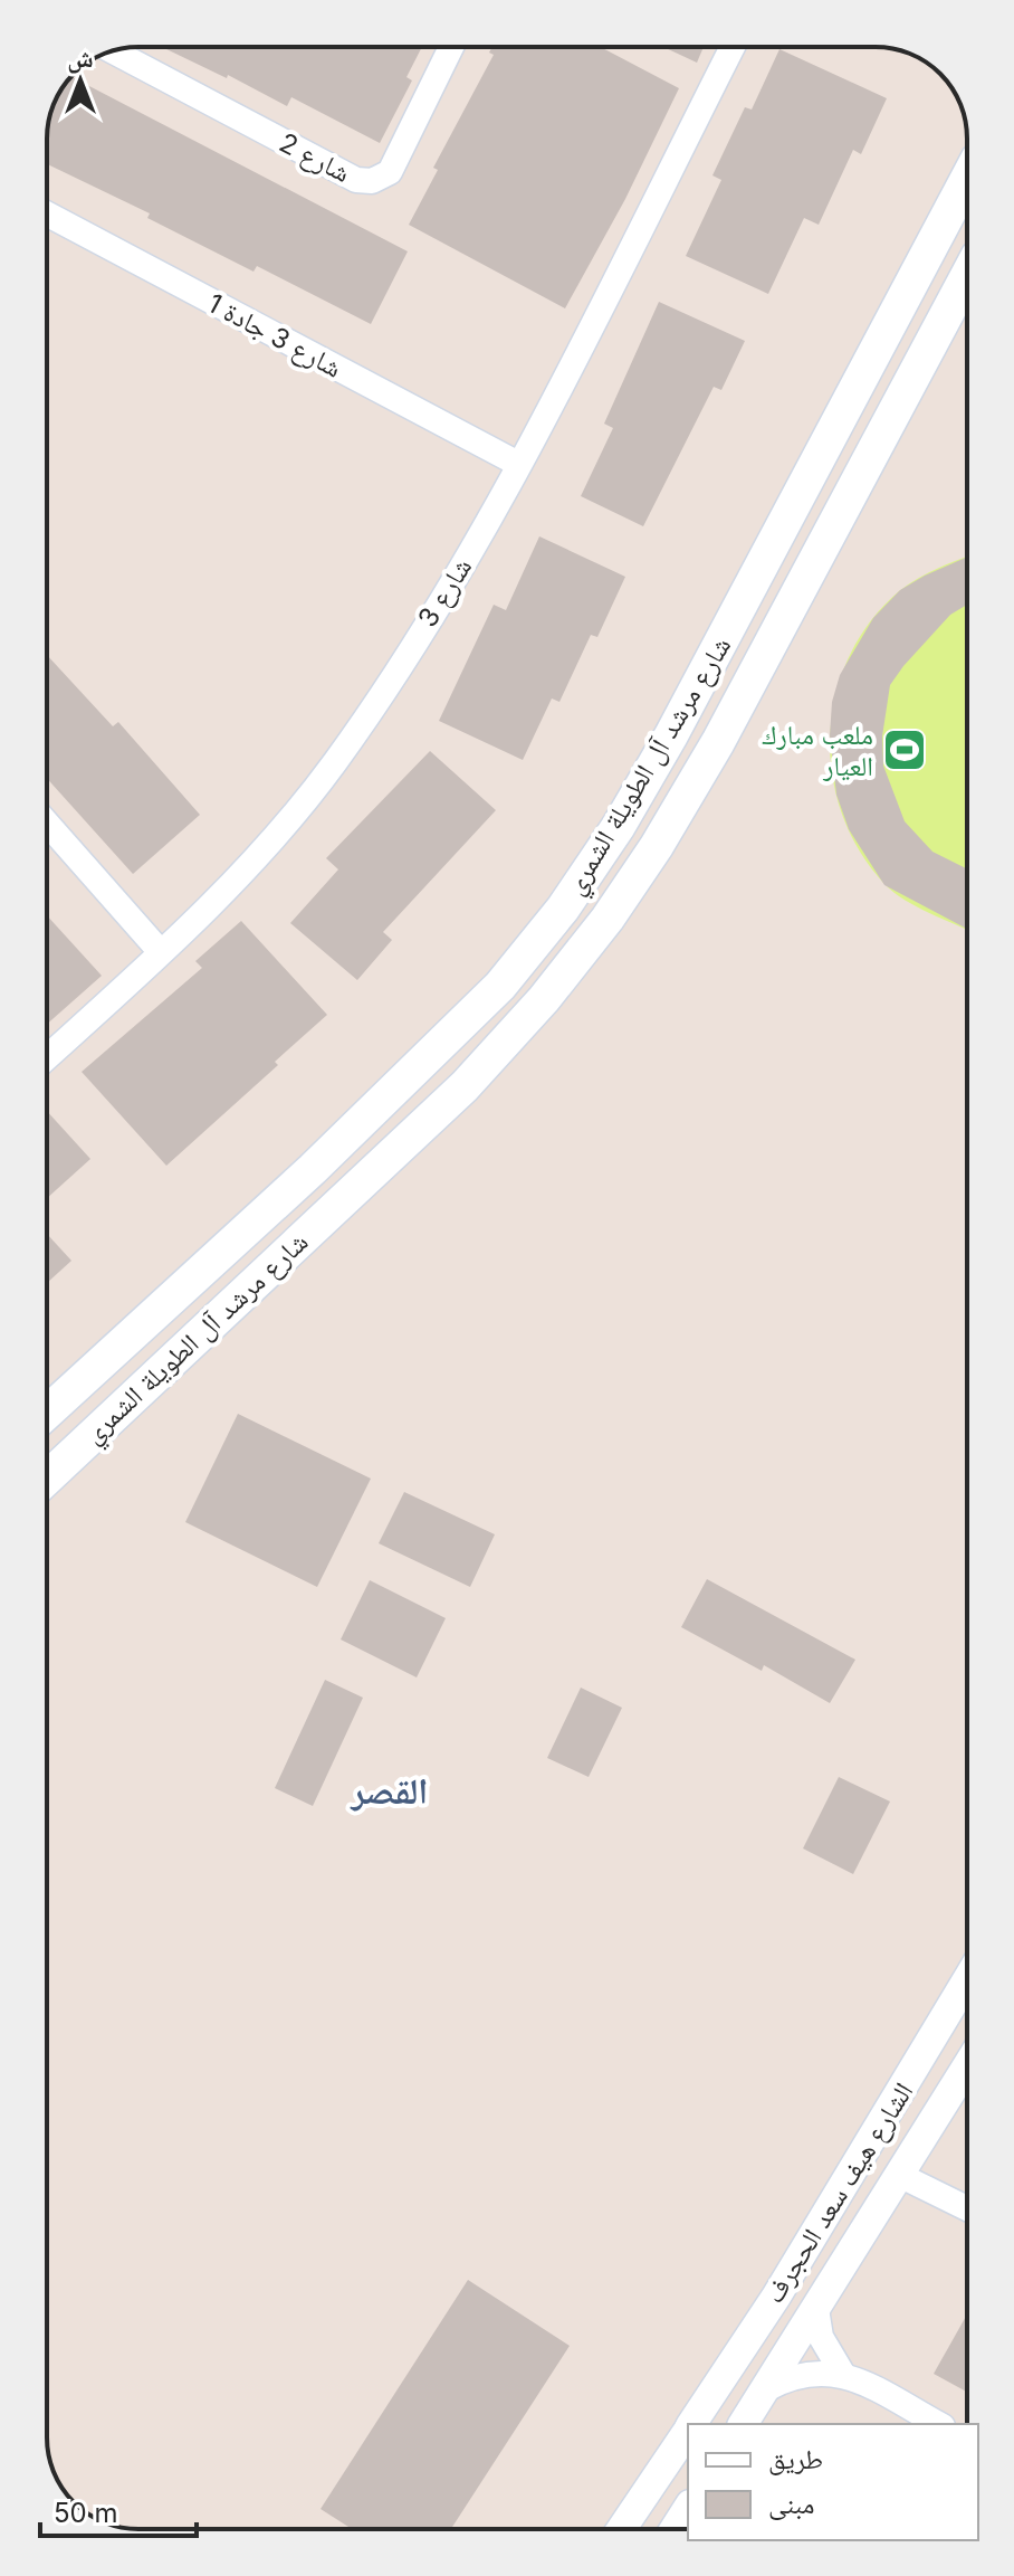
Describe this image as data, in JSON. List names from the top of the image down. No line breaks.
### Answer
{"streets":{"main road":["شارع مرشد آل الطويلة الشمري"],"street":["شارع 2","شارع 3 جادة 1","شارع 3","الشارع هيف سعد الحجرف"]},"crossings":[["شارع 3 جادة 1","شارع 3"]],"districts":["القصر"],"places":{"sports":["ملعب مبارك العيار"]},"legend":["طريق","مبنى"],"scale_bar":"50 m","north":"top"}
